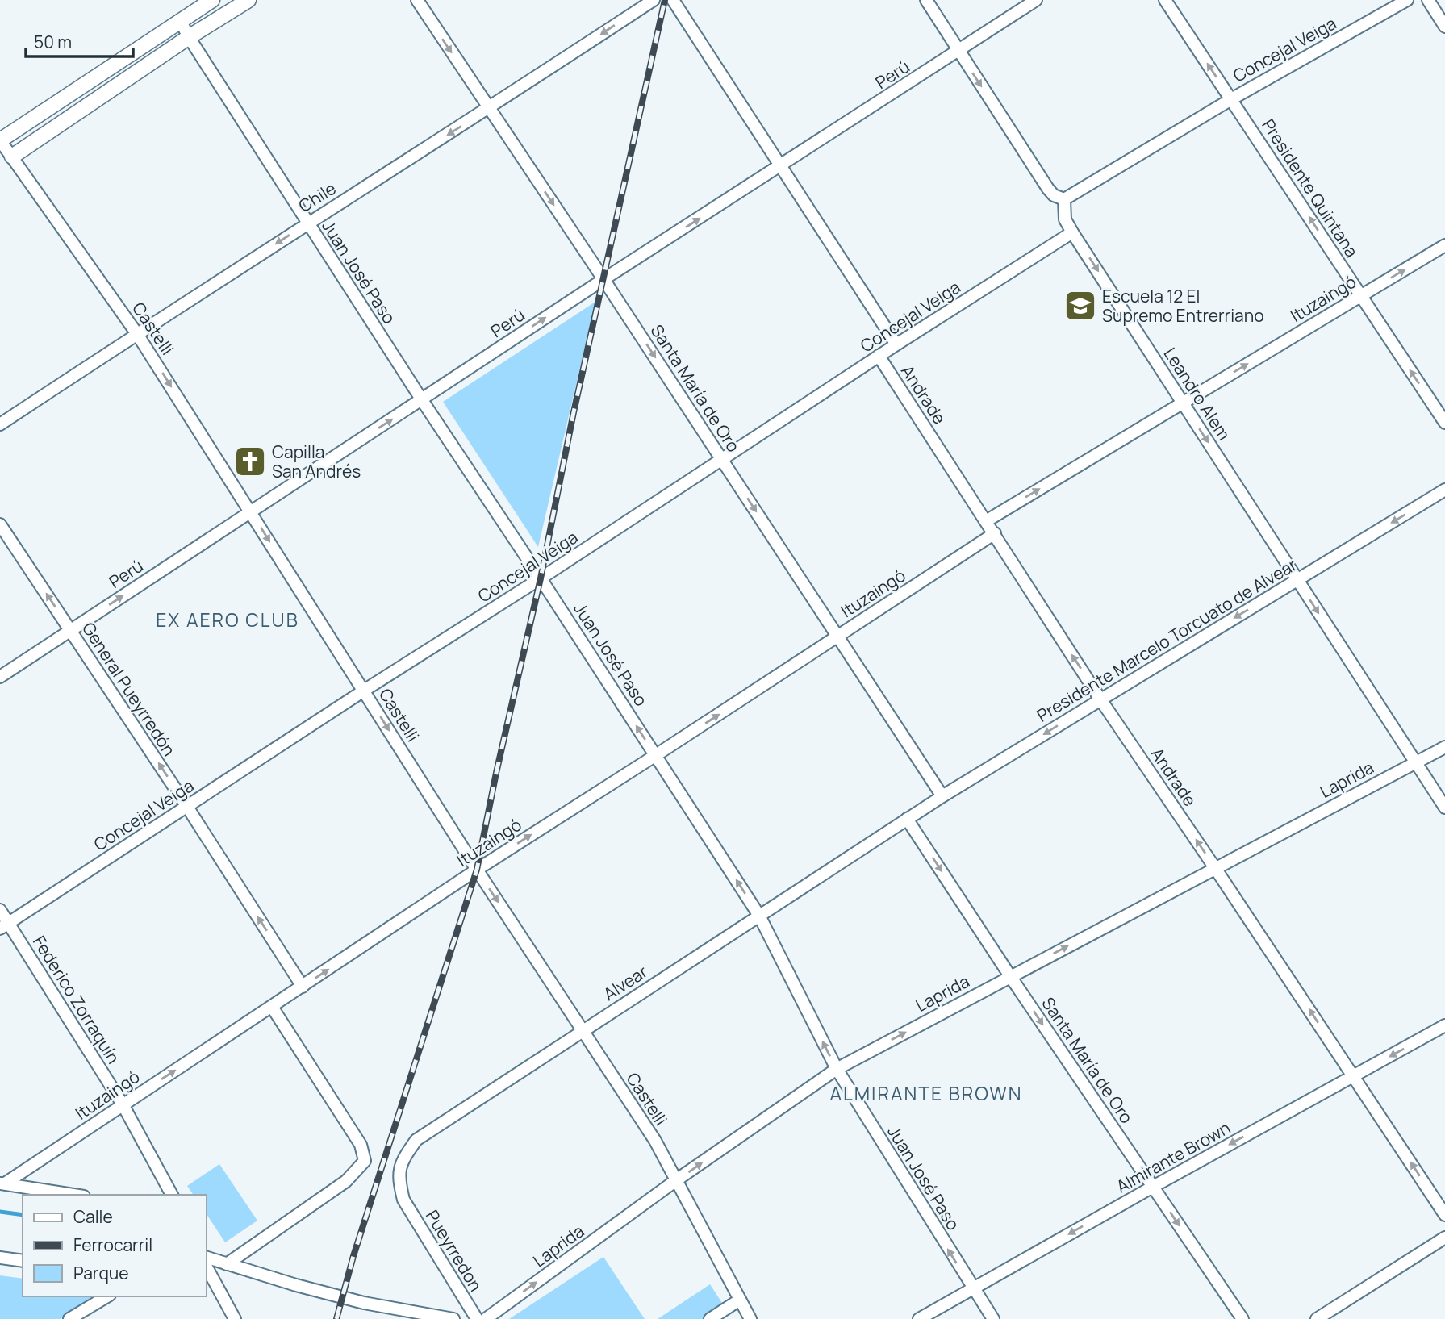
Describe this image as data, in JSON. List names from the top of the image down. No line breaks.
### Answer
{"streets":{"street":["Concejal Veiga","Perú","Presidente Quintana","Chile","Juan José Paso","Ituzaingó","Castelli","Santa María de Oro","Leandro Alem","Andrade","Presidente Marcelo Torcuato de Alvear","General Pueyrredón","Laprida","Alvear","Federico Zorraquín","Almirante Brown","Pueyrredon"]},"crossings":[["Concejal Veiga","Presidente Quintana"],["Concejal Veiga","Juan José Paso"],["Concejal Veiga","Castelli"],["Concejal Veiga","Santa María de Oro"],["Concejal Veiga","Leandro Alem"],["Concejal Veiga","Andrade"],["Concejal Veiga","General Pueyrredón"],["Concejal Veiga","Federico Zorraquín"],["Perú","Juan José Paso"],["Perú","Castelli"],["Perú","Santa María de Oro"],["Perú","Andrade"],["Perú","General Pueyrredón"],["Presidente Quintana","Ituzaingó"],["Chile","Juan José Paso"],["Chile","Castelli"],["Chile","Santa María de Oro"],["Juan José Paso","Ituzaingó"],["Juan José Paso","Laprida"],["Juan José Paso","Alvear"],["Juan José Paso","Almirante Brown"],["Ituzaingó","Castelli"],["Ituzaingó","Santa María de Oro"],["Ituzaingó","Leandro Alem"],["Ituzaingó","Andrade"],["Ituzaingó","General Pueyrredón"],["Ituzaingó","Federico Zorraquín"],["Castelli","Laprida"],["Castelli","Alvear"],["Santa María de Oro","Presidente Marcelo Torcuato de Alvear"],["Santa María de Oro","Laprida"],["Santa María de Oro","Alvear"],["Santa María de Oro","Almirante Brown"],["Leandro Alem","Presidente Marcelo Torcuato de Alvear"],["Leandro Alem","Laprida"],["Andrade","Presidente Marcelo Torcuato de Alvear"],["Andrade","Laprida"],["Andrade","Almirante Brown"],["Presidente Marcelo Torcuato de Alvear","Alvear"],["Alvear","Pueyrredon"]],"one_way":["Perú","Presidente Quintana","Chile","Juan José Paso","Ituzaingó","Castelli","Santa María de Oro","Leandro Alem","Andrade","Presidente Marcelo Torcuato de Alvear","General Pueyrredón","Laprida","Almirante Brown"],"districts":["EX AERO CLUB","ALMIRANTE BROWN"],"places":{"school or university":["Escuela 12 El Supremo Entrerriano"],"church":["Capilla San Andrés"]},"legend":["Calle","Ferrocarril","Parque"],"scale_bar":"50 m"}
